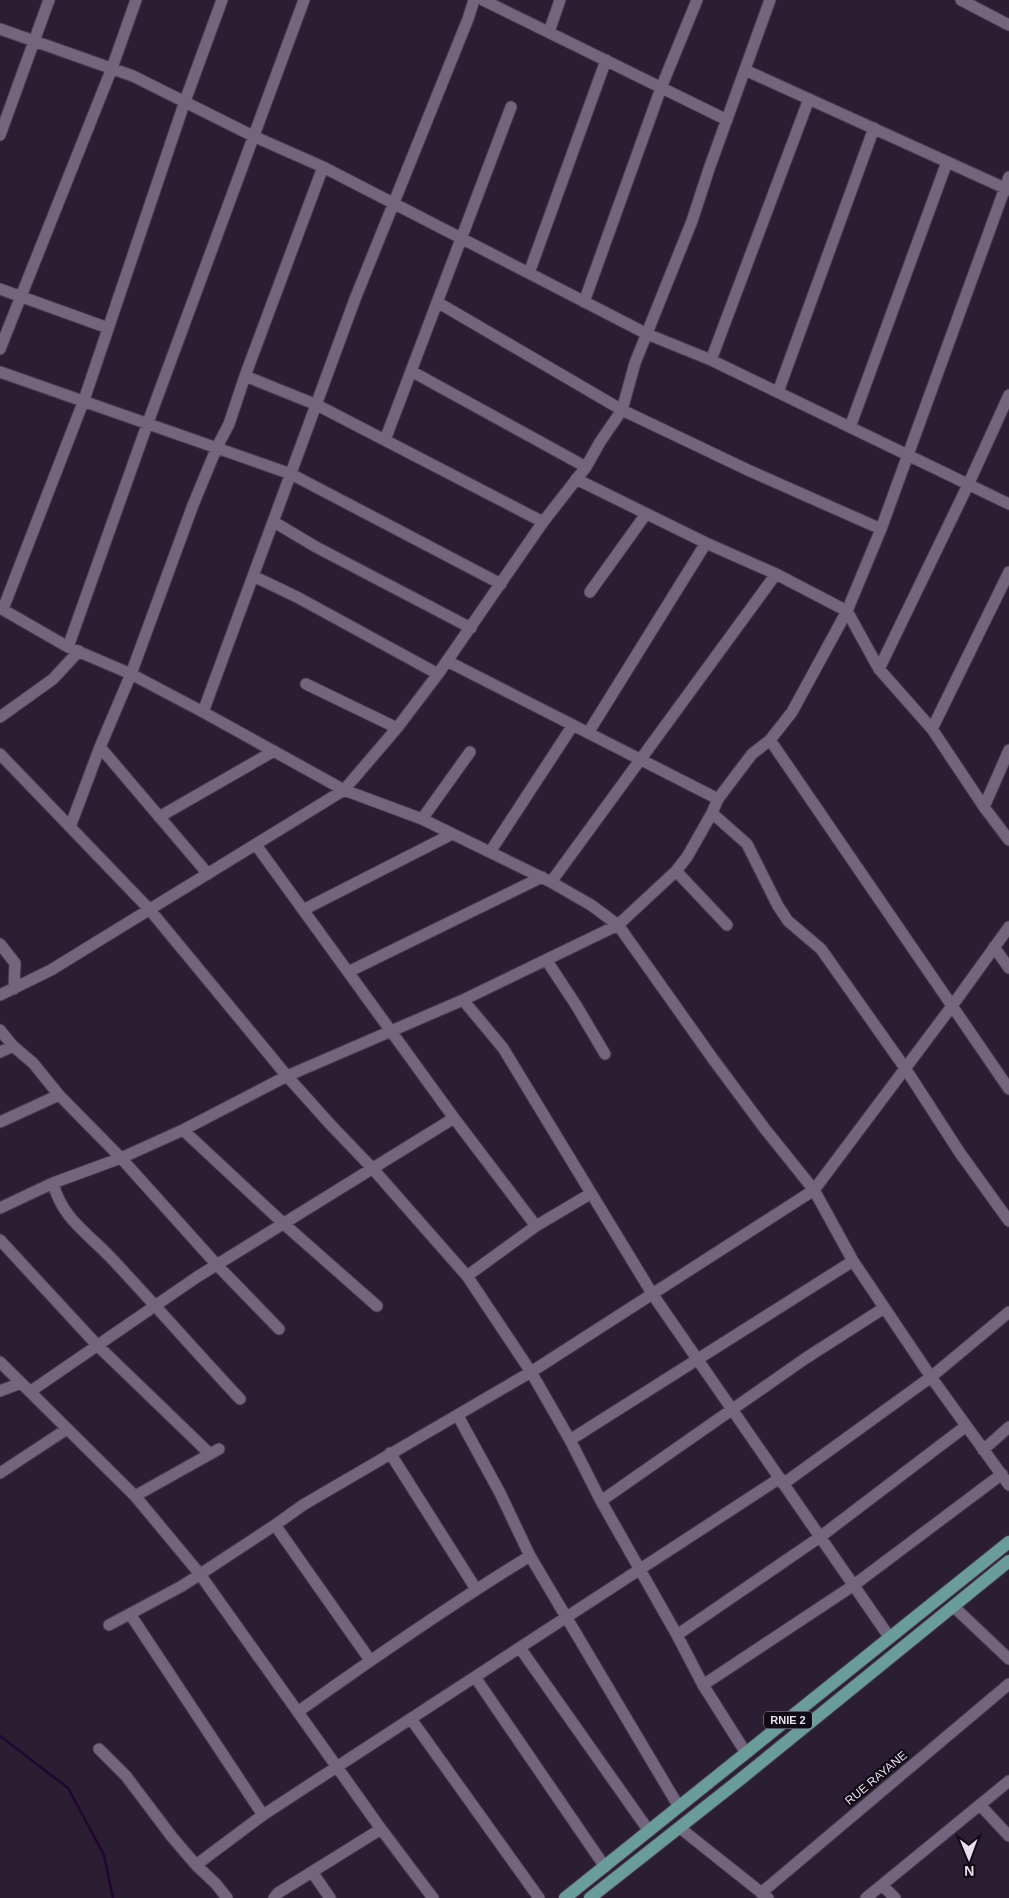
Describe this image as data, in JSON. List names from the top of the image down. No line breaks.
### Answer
{"streets":{"main road":["RNIE 2"],"street":["RUE RAYANE"]},"north":"bottom"}
